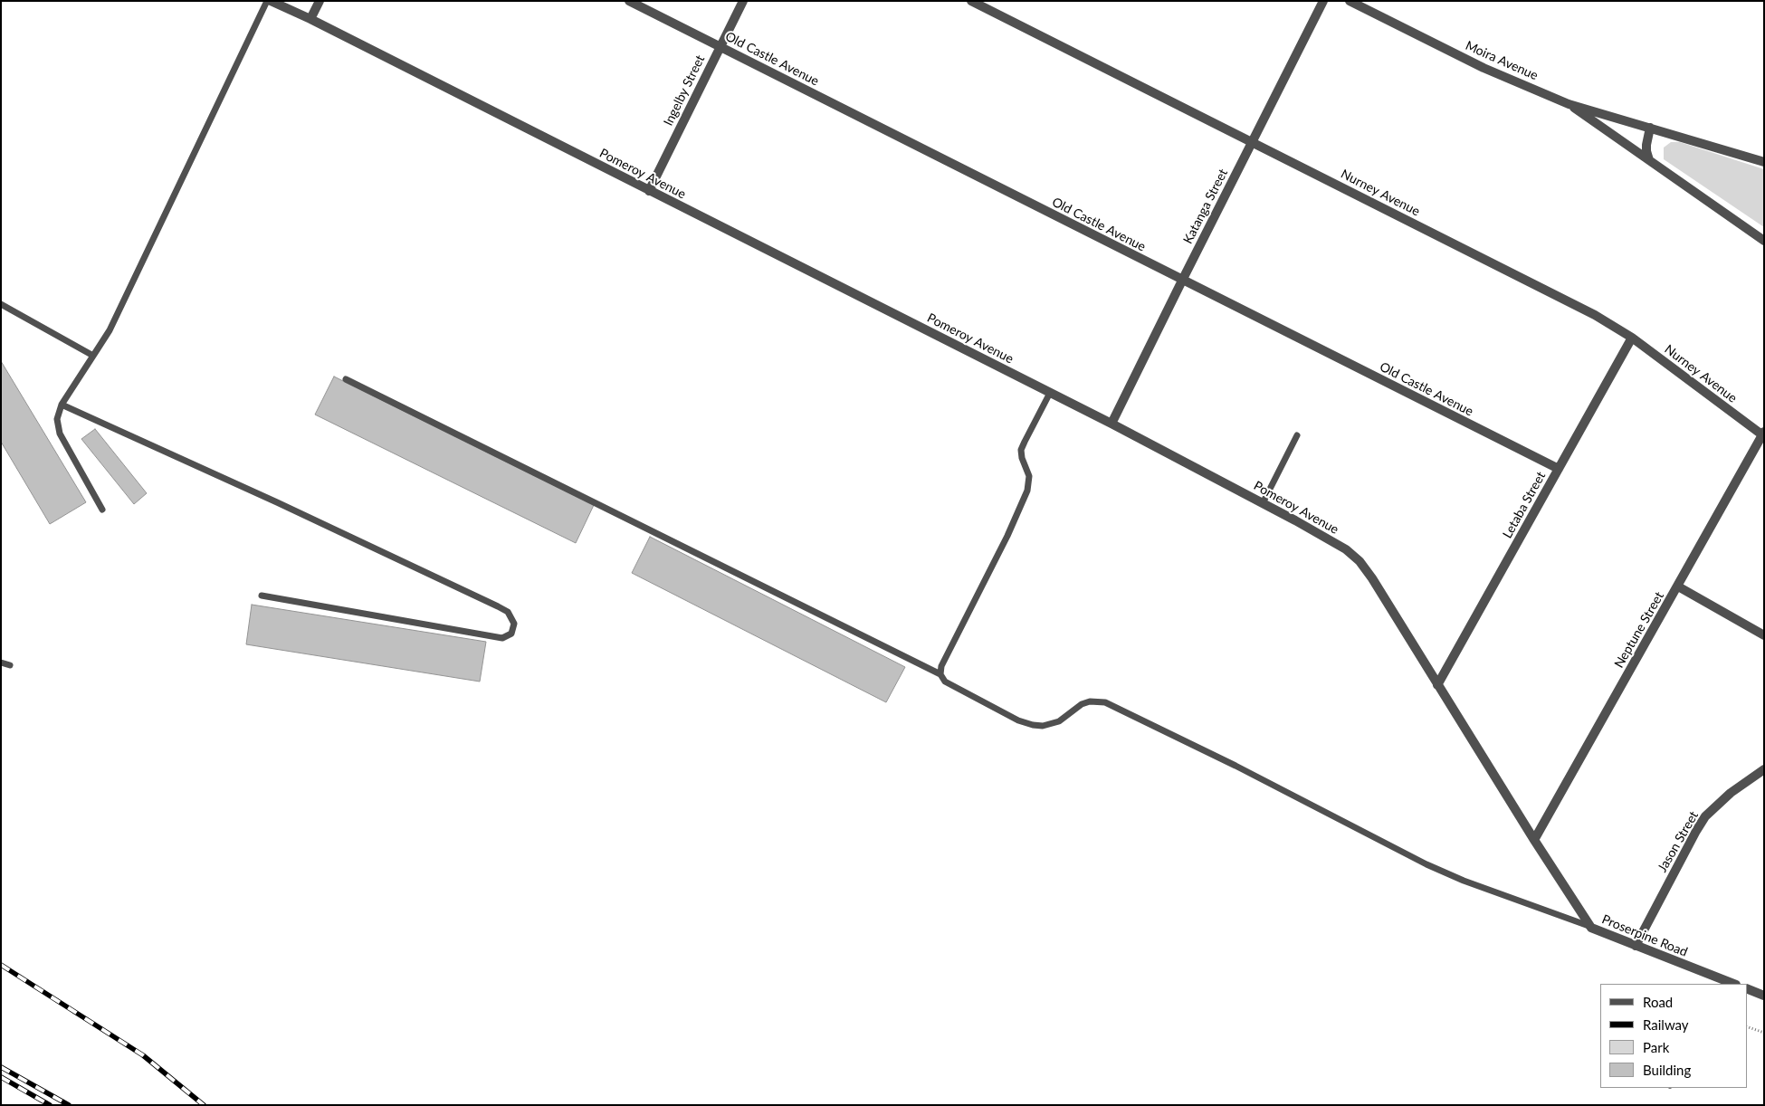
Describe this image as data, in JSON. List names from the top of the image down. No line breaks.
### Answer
{"streets":{"street":["Old Castle Avenue","Moira Avenue","Ingelby Street","Pomeroy Avenue","Nurney Avenue","Katanga Street","Letaba Street","Neptune Street","Jason Street","Proserpine Road"]},"crossings":[["Old Castle Avenue","Ingelby Street"],["Old Castle Avenue","Katanga Street"],["Old Castle Avenue","Letaba Street"],["Ingelby Street","Pomeroy Avenue"],["Pomeroy Avenue","Katanga Street"],["Pomeroy Avenue","Letaba Street"],["Pomeroy Avenue","Neptune Street"],["Pomeroy Avenue","Proserpine Road"],["Nurney Avenue","Katanga Street"],["Nurney Avenue","Letaba Street"],["Nurney Avenue","Neptune Street"],["Neptune Street","Proserpine Road"],["Jason Street","Proserpine Road"]],"legend":["Road","Railway","Park","Building"]}
